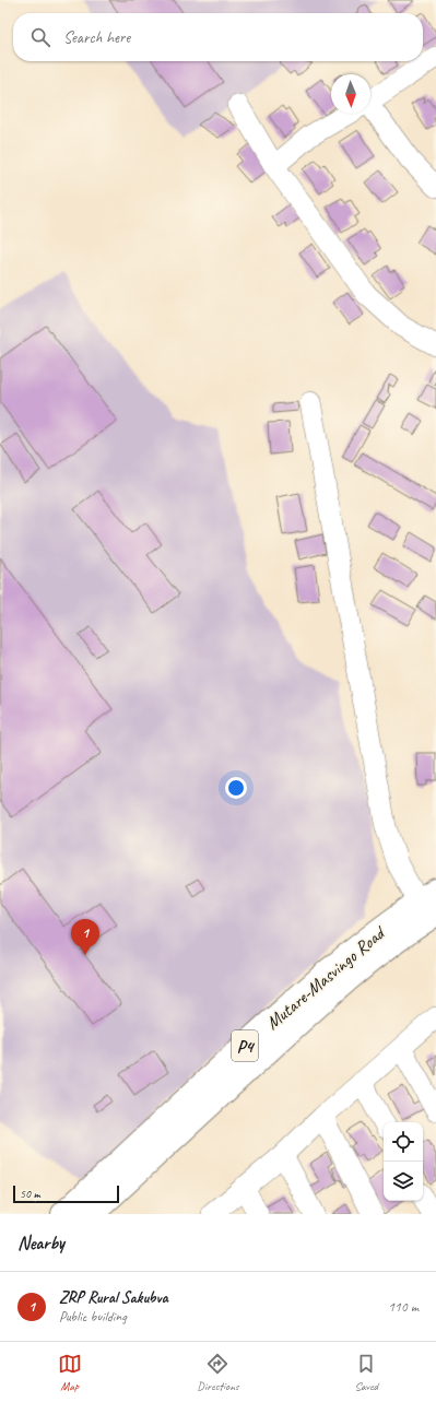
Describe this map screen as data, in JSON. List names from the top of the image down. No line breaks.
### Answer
{"streets":{"highway":["Mutare-Masvingo Road","P4"]},"scale_bar":"50 m","north":"bottom","page":{"search":"Search here","pins":"1","scale":"50 m","heading":"Nearby","list":[{"mark":"1","name":"ZRP Rural Sakubva","note":"Public building","value":"110 m"}],"nav":["Map","Directions","Saved"]}}
